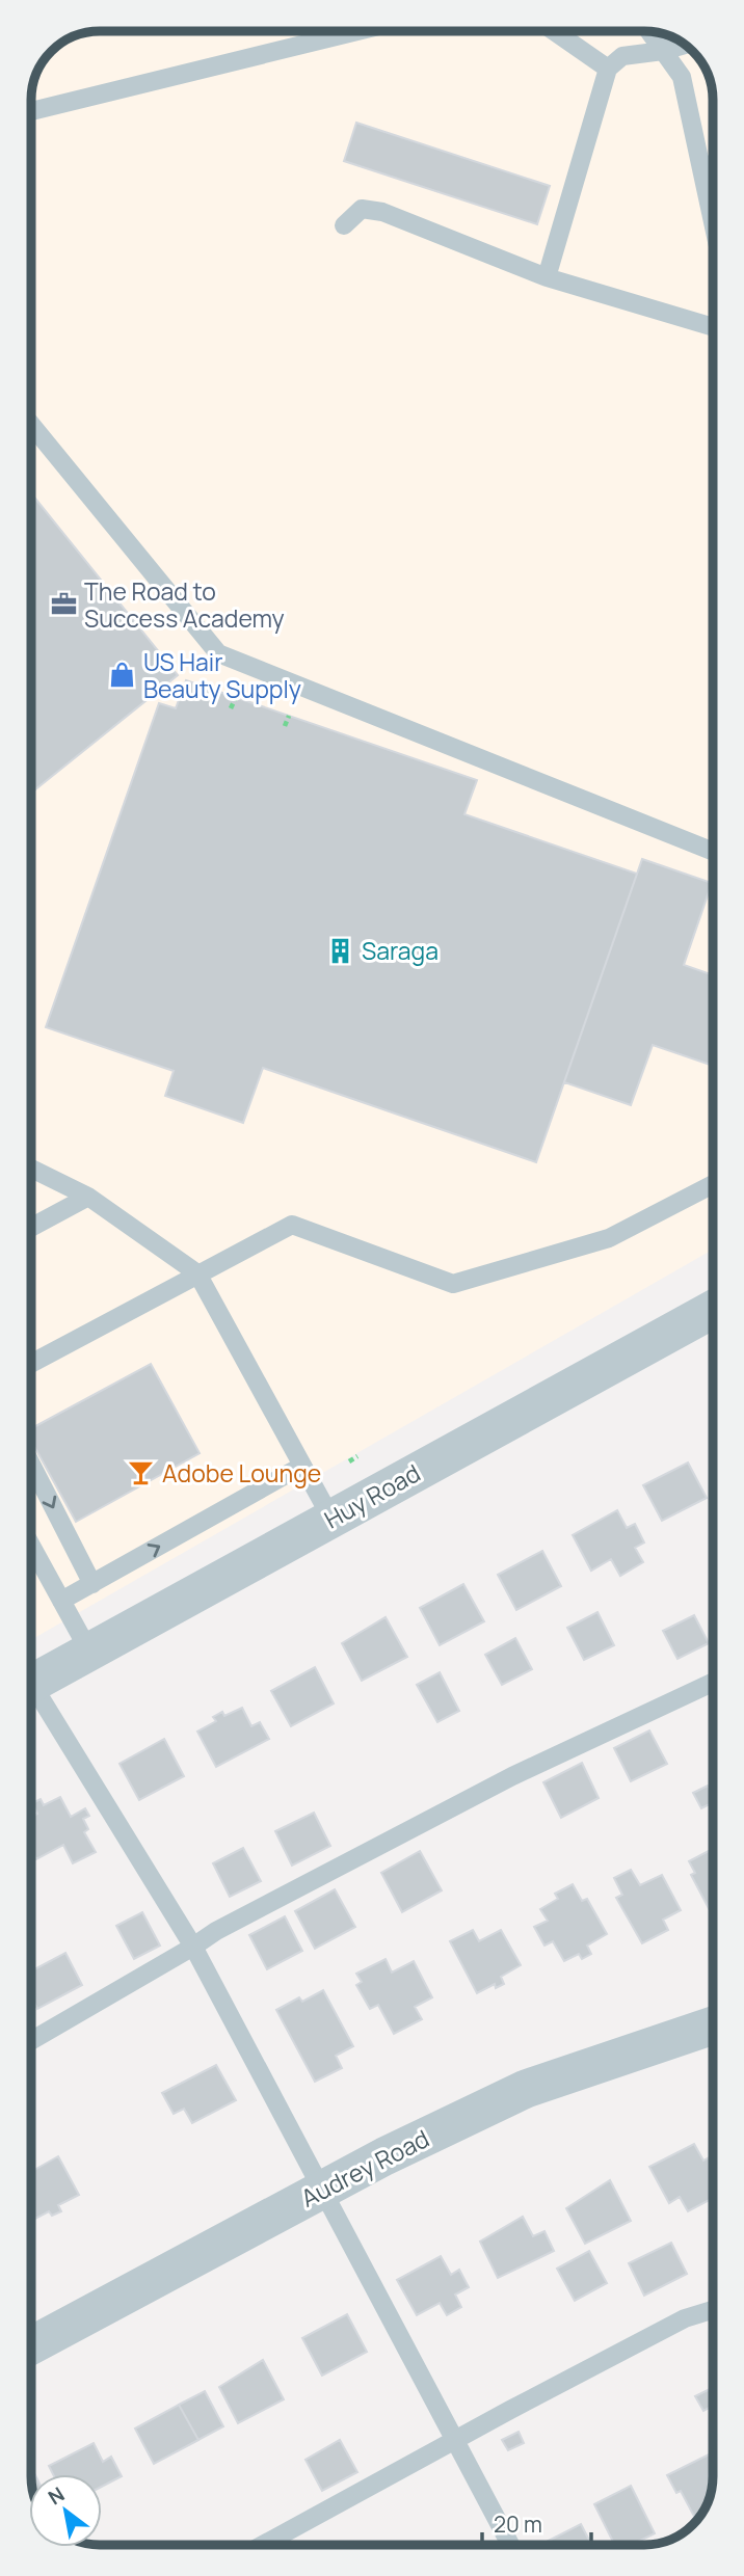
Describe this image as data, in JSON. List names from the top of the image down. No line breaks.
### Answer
{"streets":{"street":["Huy Road","Audrey Road"]},"places":{"office":["The Road to Success Academy"],"shop":["US Hair Beauty Supply"],"building":["Saraga"],"bar":["Adobe Lounge"]},"scale_bar":"20 m","north":"top left"}
